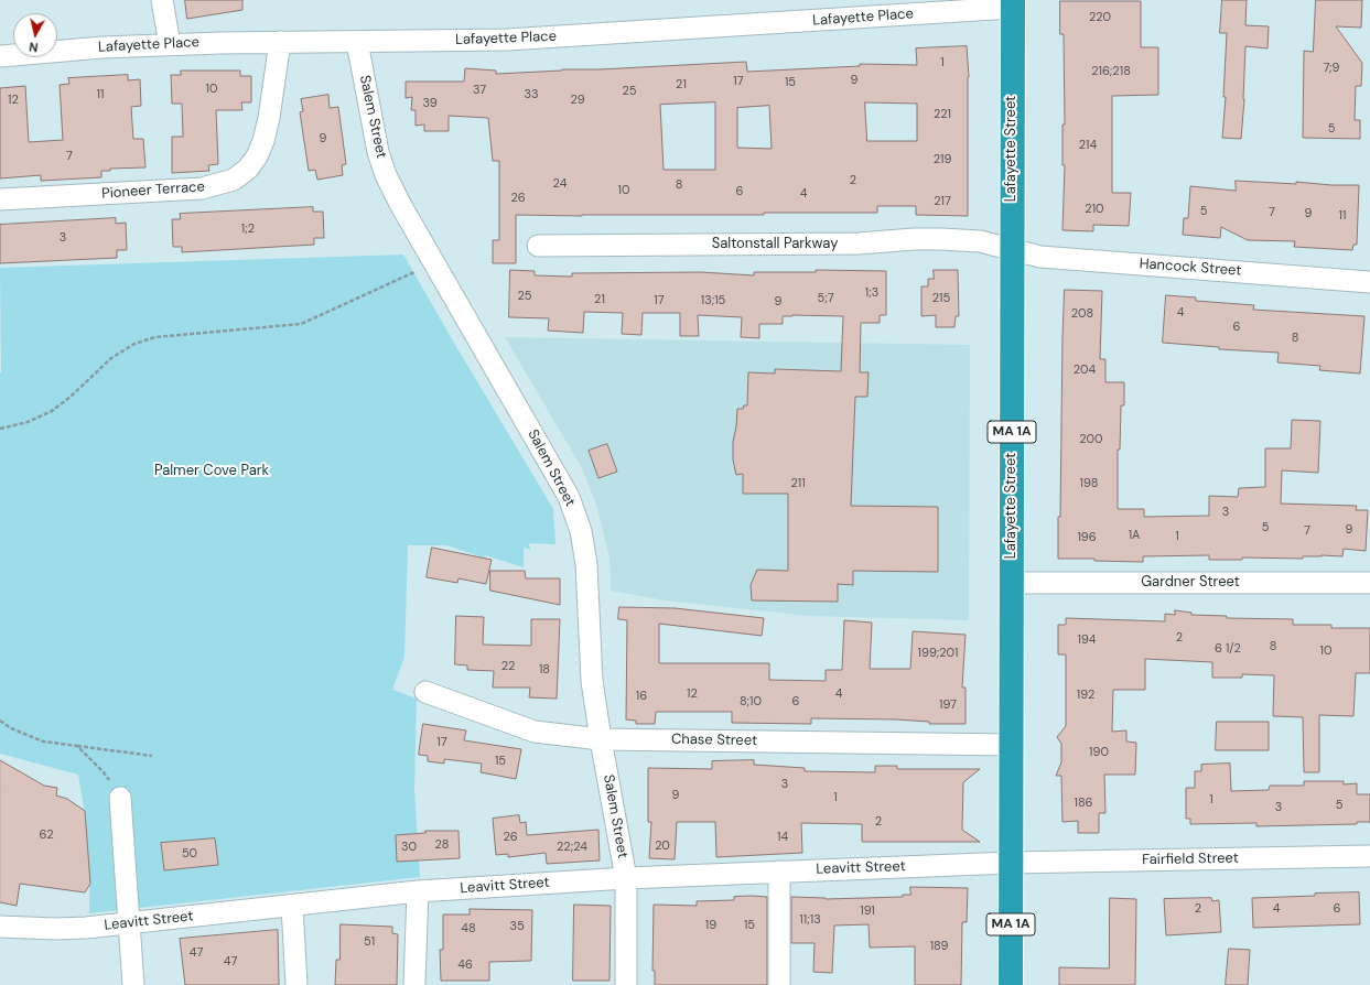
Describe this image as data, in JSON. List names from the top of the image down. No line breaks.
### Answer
{"streets":{"highway":["Lafayette Street","MA 1A"],"street":["Lafayette Place","Salem Street","Pioneer Terrace","Saltonstall Parkway","Hancock Street","Gardner Street","Chase Street","Fairfield Street","Leavitt Street"]},"crossings":[["Lafayette Place","Salem Street"],["Lafayette Place","Lafayette Street"],["Lafayette Place","Pioneer Terrace"],["Salem Street","Chase Street"],["Salem Street","Leavitt Street"],["Lafayette Street","Saltonstall Parkway"],["Lafayette Street","Hancock Street"],["Lafayette Street","Gardner Street"],["Lafayette Street","Chase Street"],["Lafayette Street","Fairfield Street"],["Lafayette Street","Leavitt Street"],["Saltonstall Parkway","Hancock Street"],["Fairfield Street","Leavitt Street"]],"parks":["Palmer Cove Park"],"house_numbers":["220","1","7;9","216;218","9","17","15","21","10","37","25","11","33","12","29","39","221","5","9","214","7","219","2","24","8","10","6","4","26","217","210","5","7","9","11","1;2","3","1;3","25","5;7","215","21","17","13;15","9","4","208","6","8","204","200","211","198","3","5","9","7","1A","1","196","2","194","8","6 1/2","10","199;201","22","18","12","4","192","16","8;10","6","197","17","190","15","3","9","1","1","186","5","3","2","62","26","14","28","20","30","22;24","50","2","4","6","191","11;13","19","15","35","48","51","189","47","47","46"],"north":"bottom"}
